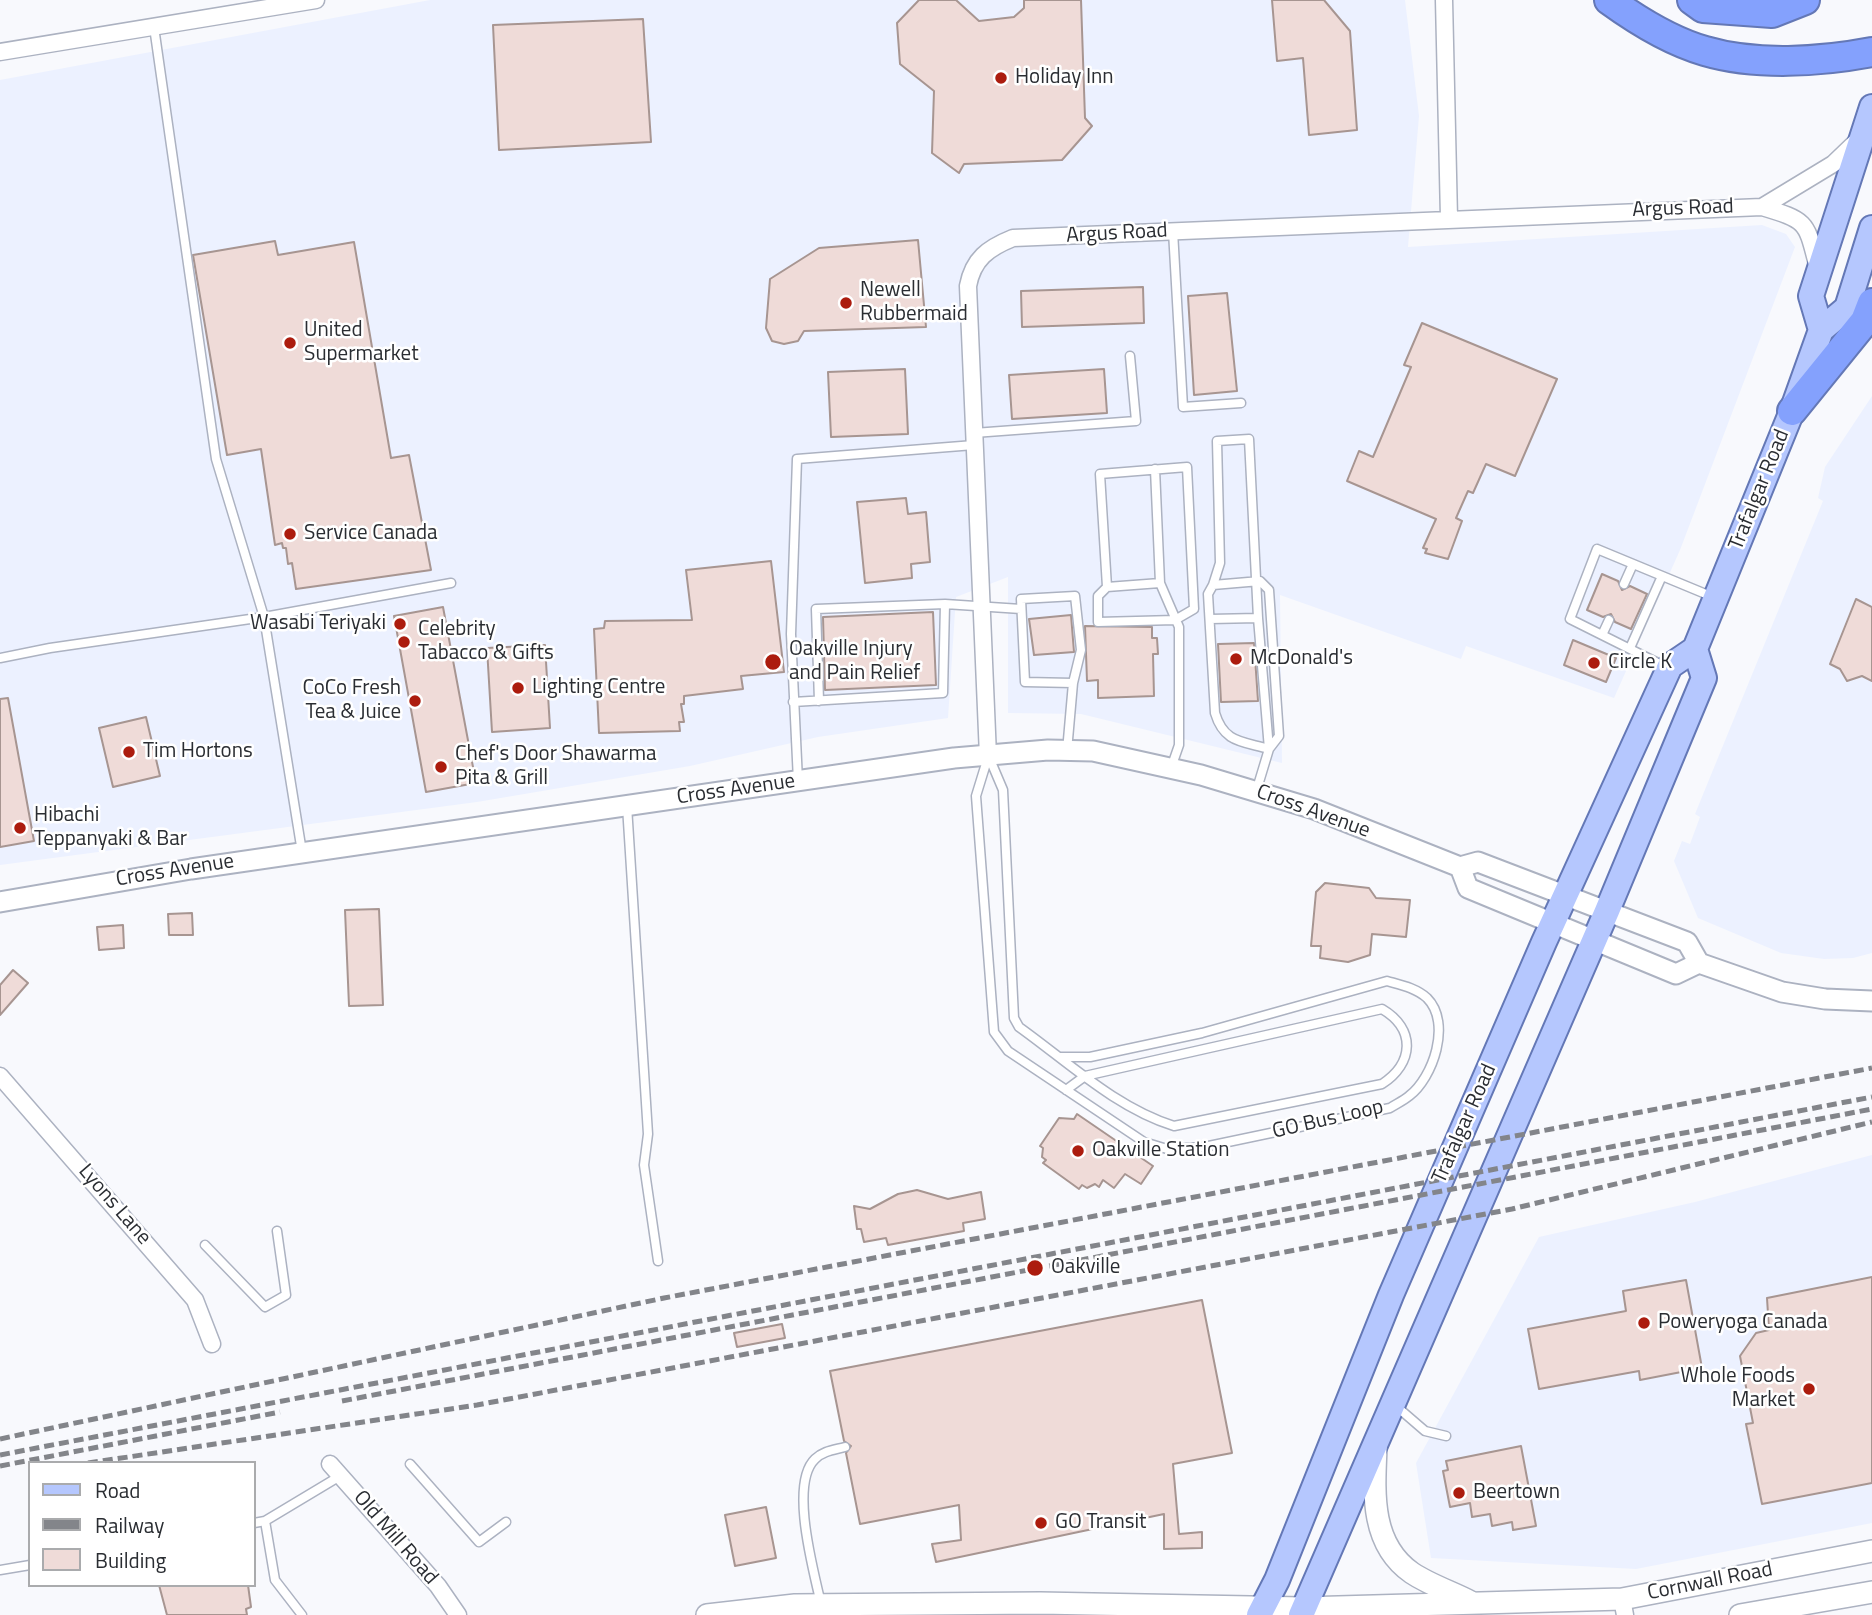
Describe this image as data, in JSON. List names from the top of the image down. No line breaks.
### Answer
{"streets":{"main road":["Trafalgar Road","Cornwall Road"],"street":["Argus Road","Cross Avenue","Lyons Lane","Old Mill Road"],"lane":["GO Bus Loop"]},"crossings":[["Argus Road","Cross Avenue"],["Argus Road","GO Bus Loop"],["Trafalgar Road","Cross Avenue"],["Trafalgar Road","Cornwall Road"],["Cross Avenue","GO Bus Loop"]],"places":["Holiday Inn","Newell Rubbermaid","United Supermarket","Service Canada","Wasabi Teriyaki","Celebrity Tabacco & Gifts","McDonald's","Oakville Injury and Pain Relief","Circle K","Lighting Centre","CoCo Fresh Tea & Juice","Tim Hortons","Chef's Door Shawarma Pita & Grill","Hibachi Teppanyaki & Bar","Oakville Station","Oakville","Poweryoga Canada","Whole Foods Market","Beertown","GO Transit"],"legend":["Road","Railway","Building"]}
